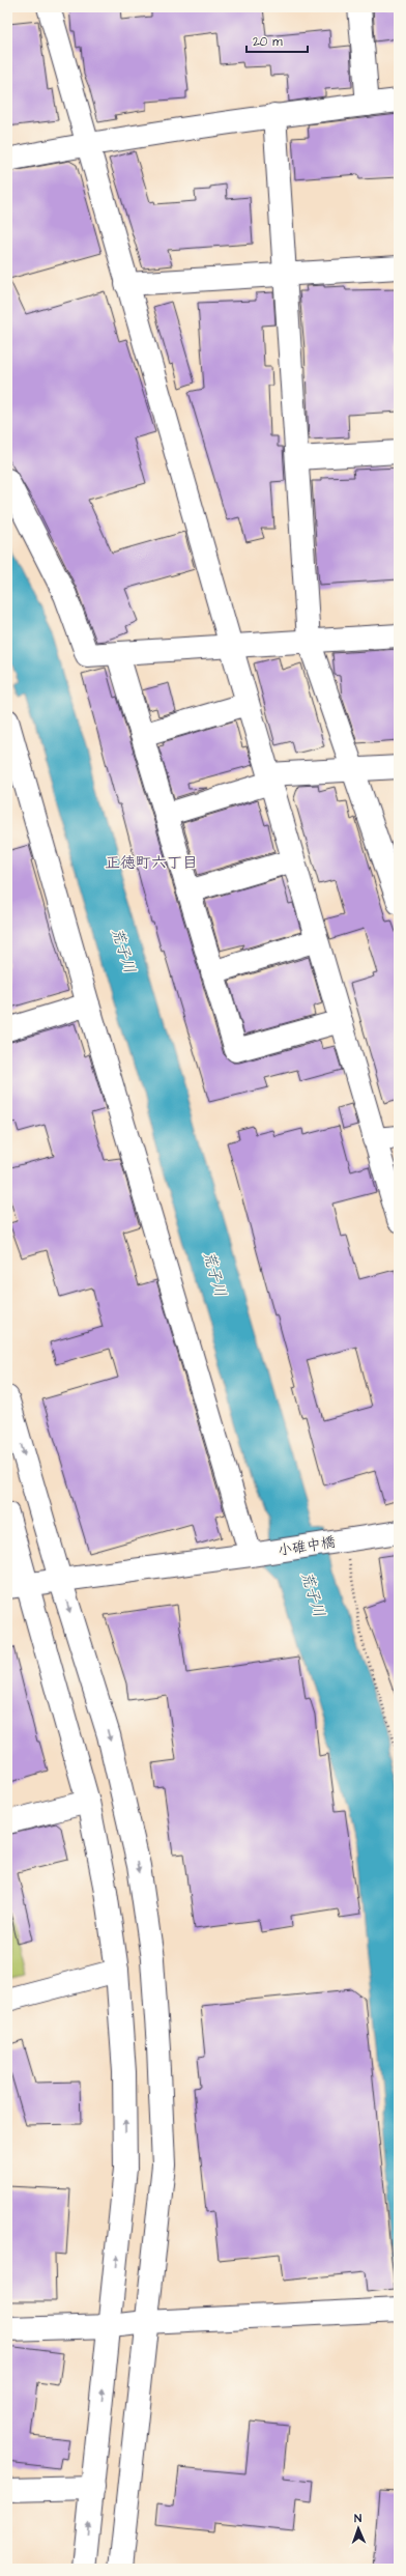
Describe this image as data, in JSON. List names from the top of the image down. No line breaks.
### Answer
{"streets":{"street":["小碓中橋"]},"districts":["正徳町六丁目"],"water":["荒子川"],"scale_bar":"20 m","north":"top"}
